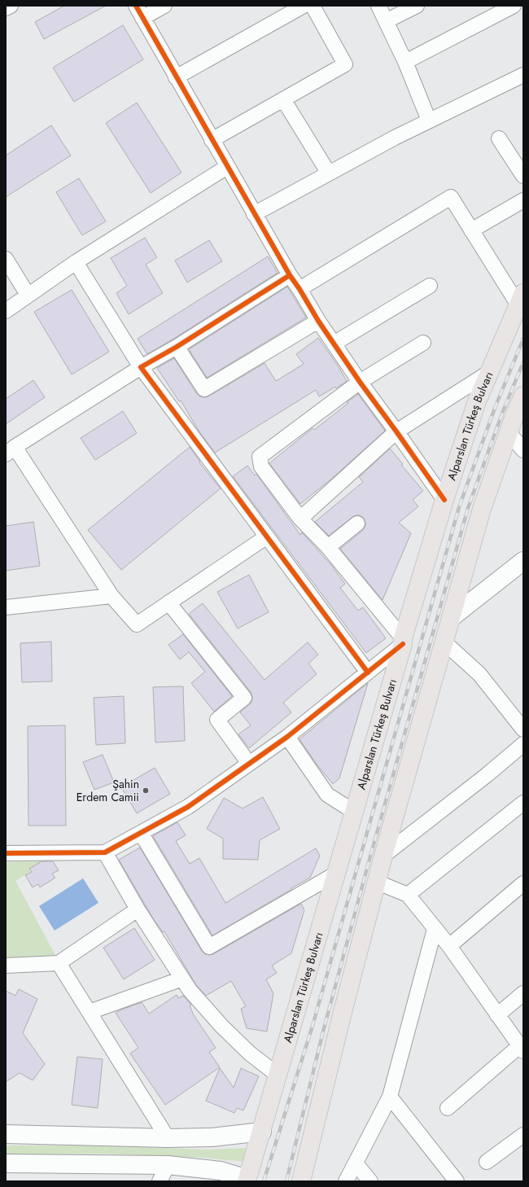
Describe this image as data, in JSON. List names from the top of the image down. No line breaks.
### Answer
{"streets":{"main road":["Alparslan Türkeş Bulvarı"]},"places":["Şahin Erdem Camii"]}
